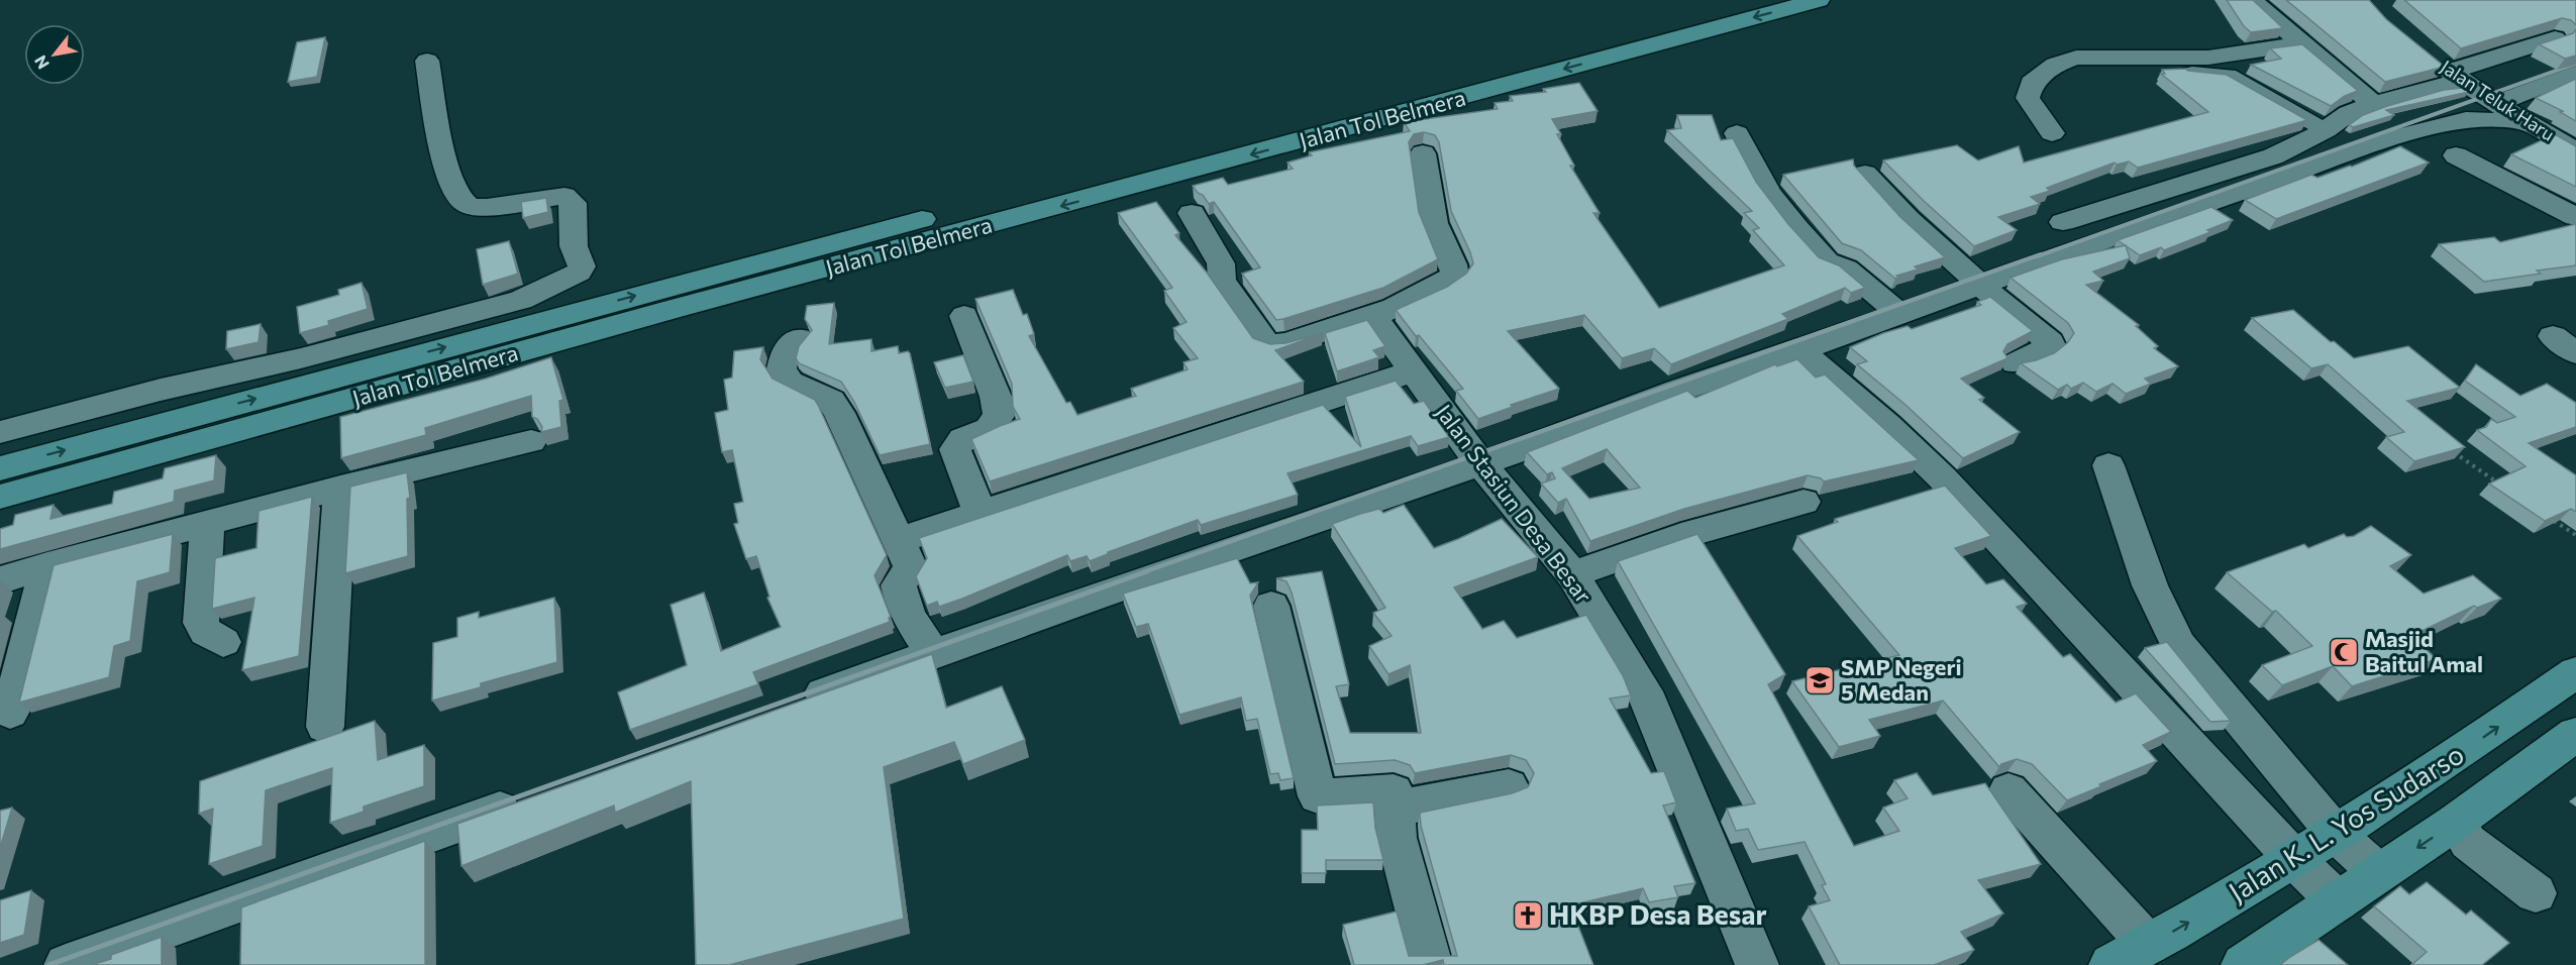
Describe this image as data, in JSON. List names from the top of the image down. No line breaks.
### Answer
{"streets":{"highway":["Jalan Tol Belmera","Jalan K. L. Yos Sudarso"],"street":["Jalan Teluk Haru","Jalan Stasiun Desa Besar"]},"places":{"mosque":["Masjid Baitul Amal"],"school or university":["SMP Negeri 5 Medan"],"church":["HKBP Desa Besar"]},"north":"bottom left"}
